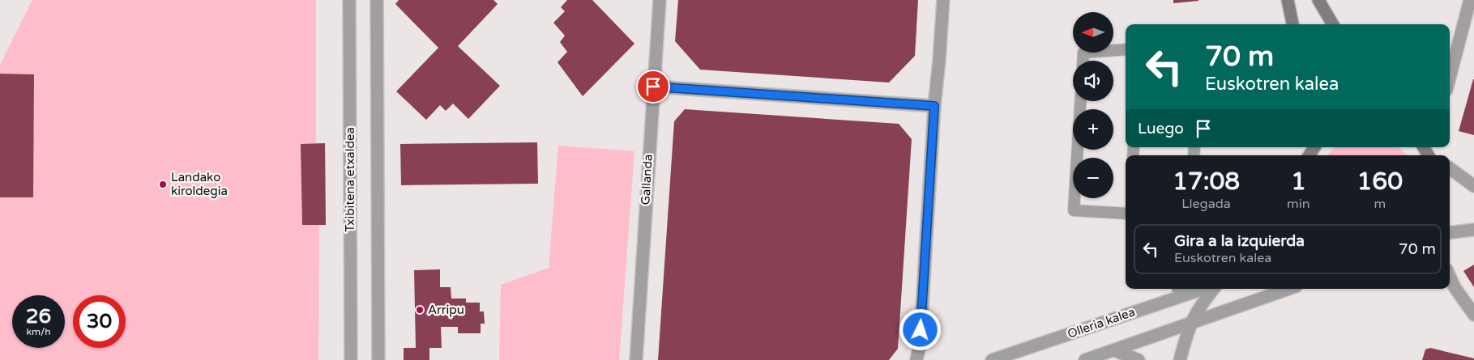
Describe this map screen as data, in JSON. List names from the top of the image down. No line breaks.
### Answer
{"streets":{"street":["Txibitena etxaldea","Gallanda","Olleria kalea"]},"places":["Landako kiroldegia","Arripu"],"north":"left","page":{"map_buttons":["+","−"],"turn":["70 m","Euskotren kalea"],"then":"Luego","eta":["17:08","Llegada","1","min","160","m"],"list":[{"name":"Gira a la izquierda","note":"Euskotren kalea","value":"70 m"}],"speed":"26 km/h","limit":"30"}}
